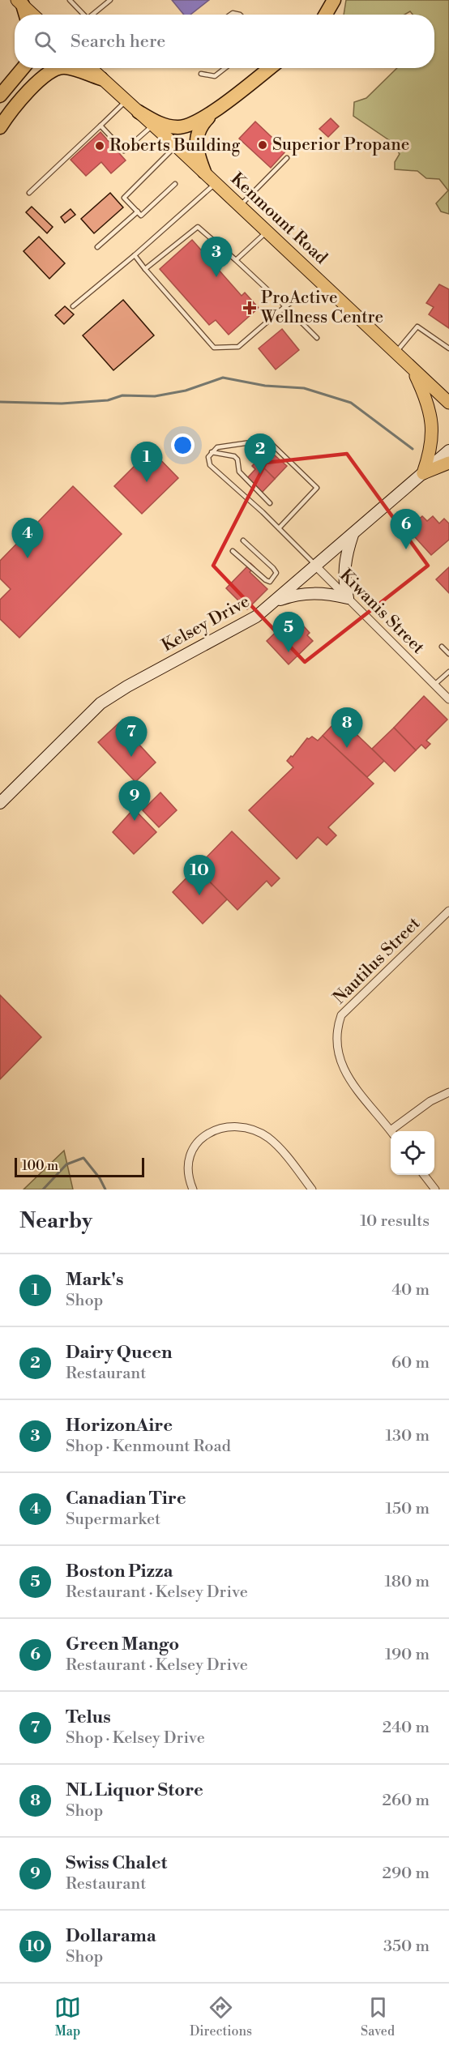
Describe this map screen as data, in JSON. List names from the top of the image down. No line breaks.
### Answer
{"streets":{"main road":["Kenmount Road","Kelsey Drive"],"street":["Kiwanis Street","Nautilus Street"]},"crossings":[["Kiwanis Street","Kelsey Drive"]],"places":{"other":["Superior Propane","Roberts Building"],"health":["ProActive Wellness Centre"]},"scale_bar":"100 m","page":{"search":"Search here","pins":["3","2","1","6","4","5","8","7","9","10"],"scale":"100 m","heading":["Nearby","10 results"],"list":[{"mark":"1","name":"Mark's","note":"Shop","value":"40 m"},{"mark":"2","name":"Dairy Queen","note":"Restaurant","value":"60 m"},{"mark":"3","name":"HorizonAire","note":"Shop · Kenmount Road","value":"130 m"},{"mark":"4","name":"Canadian Tire","note":"Supermarket","value":"150 m"},{"mark":"5","name":"Boston Pizza","note":"Restaurant · Kelsey Drive","value":"180 m"},{"mark":"6","name":"Green Mango","note":"Restaurant · Kelsey Drive","value":"190 m"},{"mark":"7","name":"Telus","note":"Shop · Kelsey Drive","value":"240 m"},{"mark":"8","name":"NL Liquor Store","note":"Shop","value":"260 m"},{"mark":"9","name":"Swiss Chalet","note":"Restaurant","value":"290 m"},{"mark":"10","name":"Dollarama","note":"Shop","value":"350 m"}],"nav":["Map","Directions","Saved"]}}
